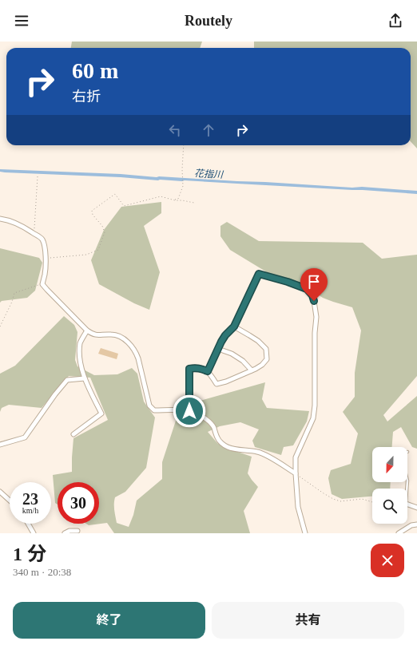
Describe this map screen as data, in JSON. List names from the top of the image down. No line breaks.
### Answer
{"water":["花指川"],"north":"bottom","page":{"header":"Routely","turn":["60 m","右折"],"speed":"23 km/h","limit":"30","heading":["1 分","340 m · 20:38"],"buttons":["終了","共有"]}}
